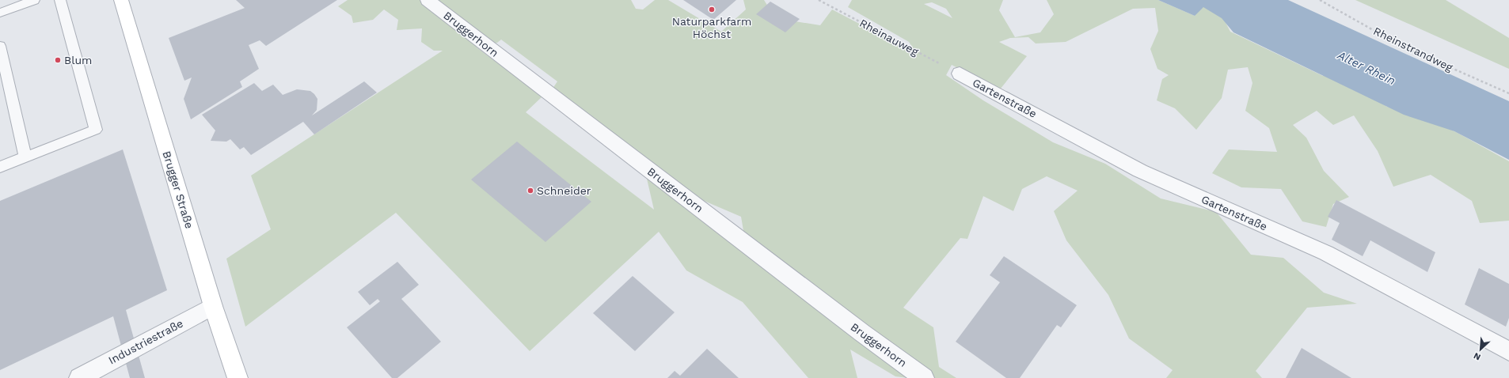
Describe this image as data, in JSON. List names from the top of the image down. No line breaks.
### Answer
{"streets":{"main road":["Brugger Straße"],"street":["Bruggerhorn","Gartenstraße","Industriestraße"],"path":["Rheinauweg","Rheinstrandweg"]},"crossings":[["Rheinauweg","Gartenstraße"],["Brugger Straße","Industriestraße"]],"water":["Alter Rhein"],"places":["Naturparkfarm Höchst","Blum","Schneider"],"north":"bottom left"}
